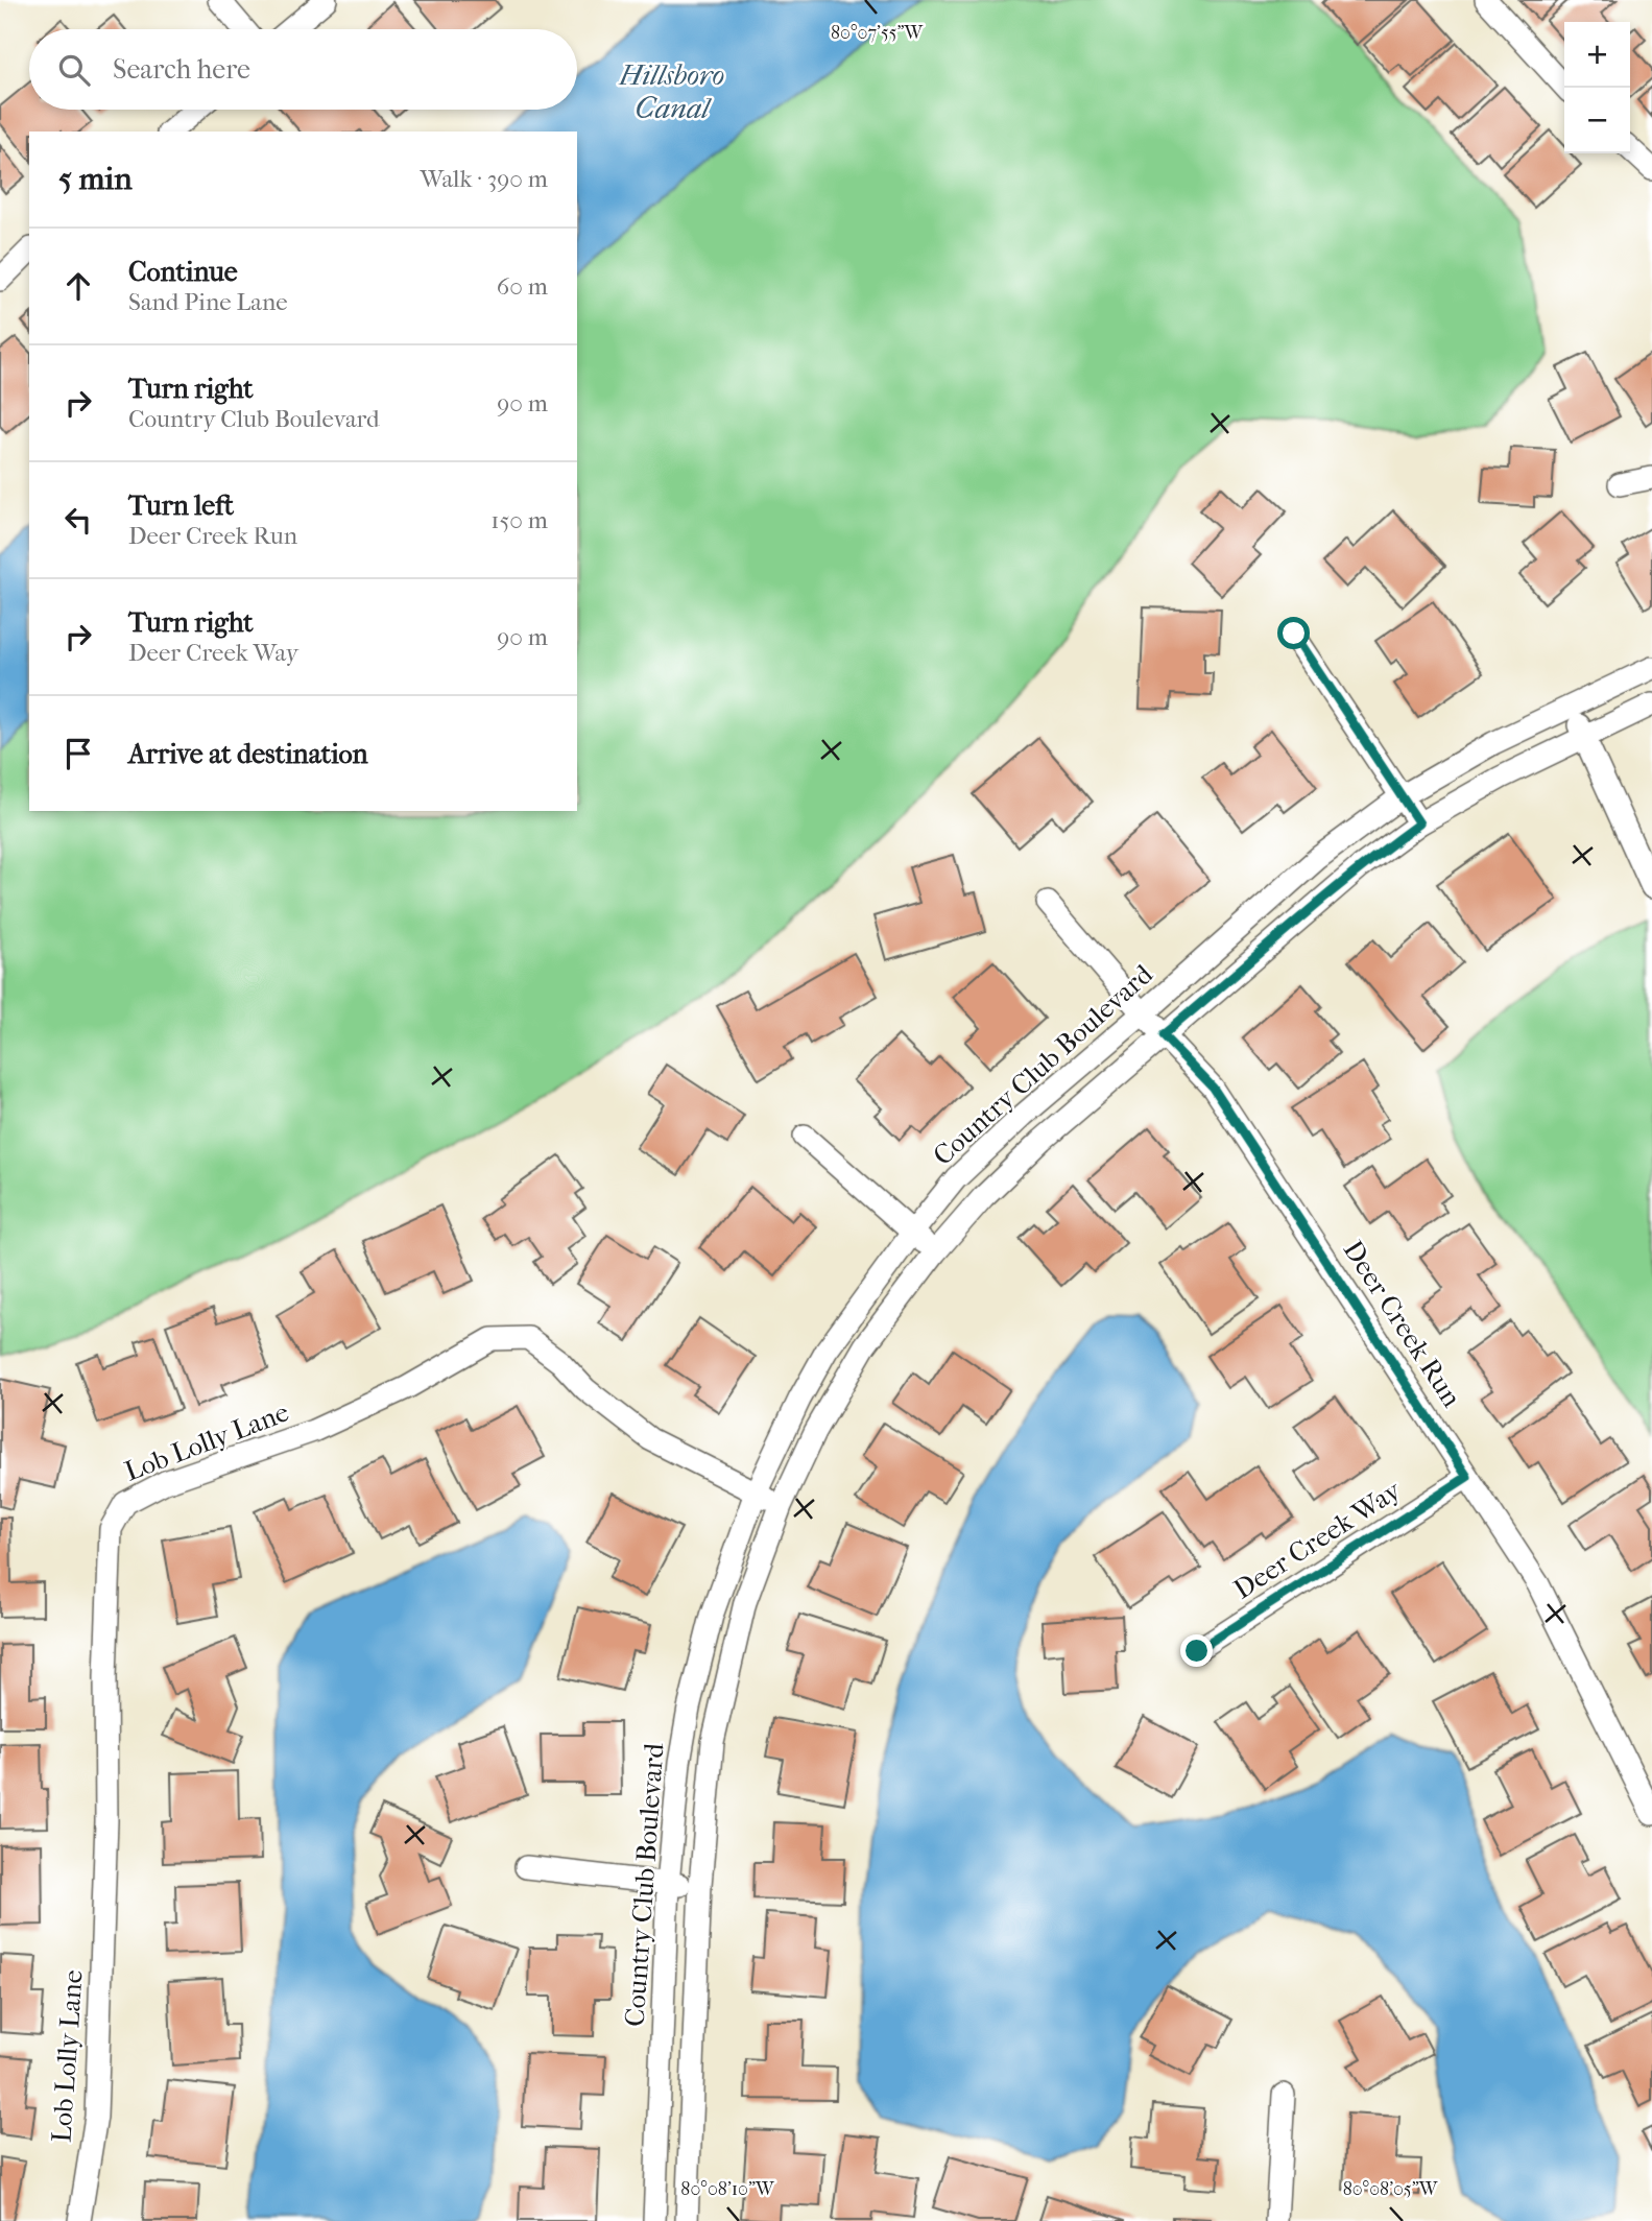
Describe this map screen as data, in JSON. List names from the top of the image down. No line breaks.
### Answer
{"streets":{"street":["Country Club Boulevard","Deer Creek Run","Lob Lolly Lane","Deer Creek Way"]},"crossings":[["Country Club Boulevard","Deer Creek Run"],["Country Club Boulevard","Lob Lolly Lane"],["Deer Creek Run","Deer Creek Way"]],"water":["Hillsboro Canal"],"page":{"map_buttons":["+","−"],"search":"Search here","heading":["5 min","Walk · 390 m"],"list":[["Continue","Sand Pine Lane","60 m"],["Turn right","Country Club Boulevard","90 m"],["Turn left","Deer Creek Run","150 m"],["Turn right","Deer Creek Way","90 m"],"Arrive at destination"]},"coordinates":["80°07'55\"W","80°08'10\"W","80°08'05\"W"]}
